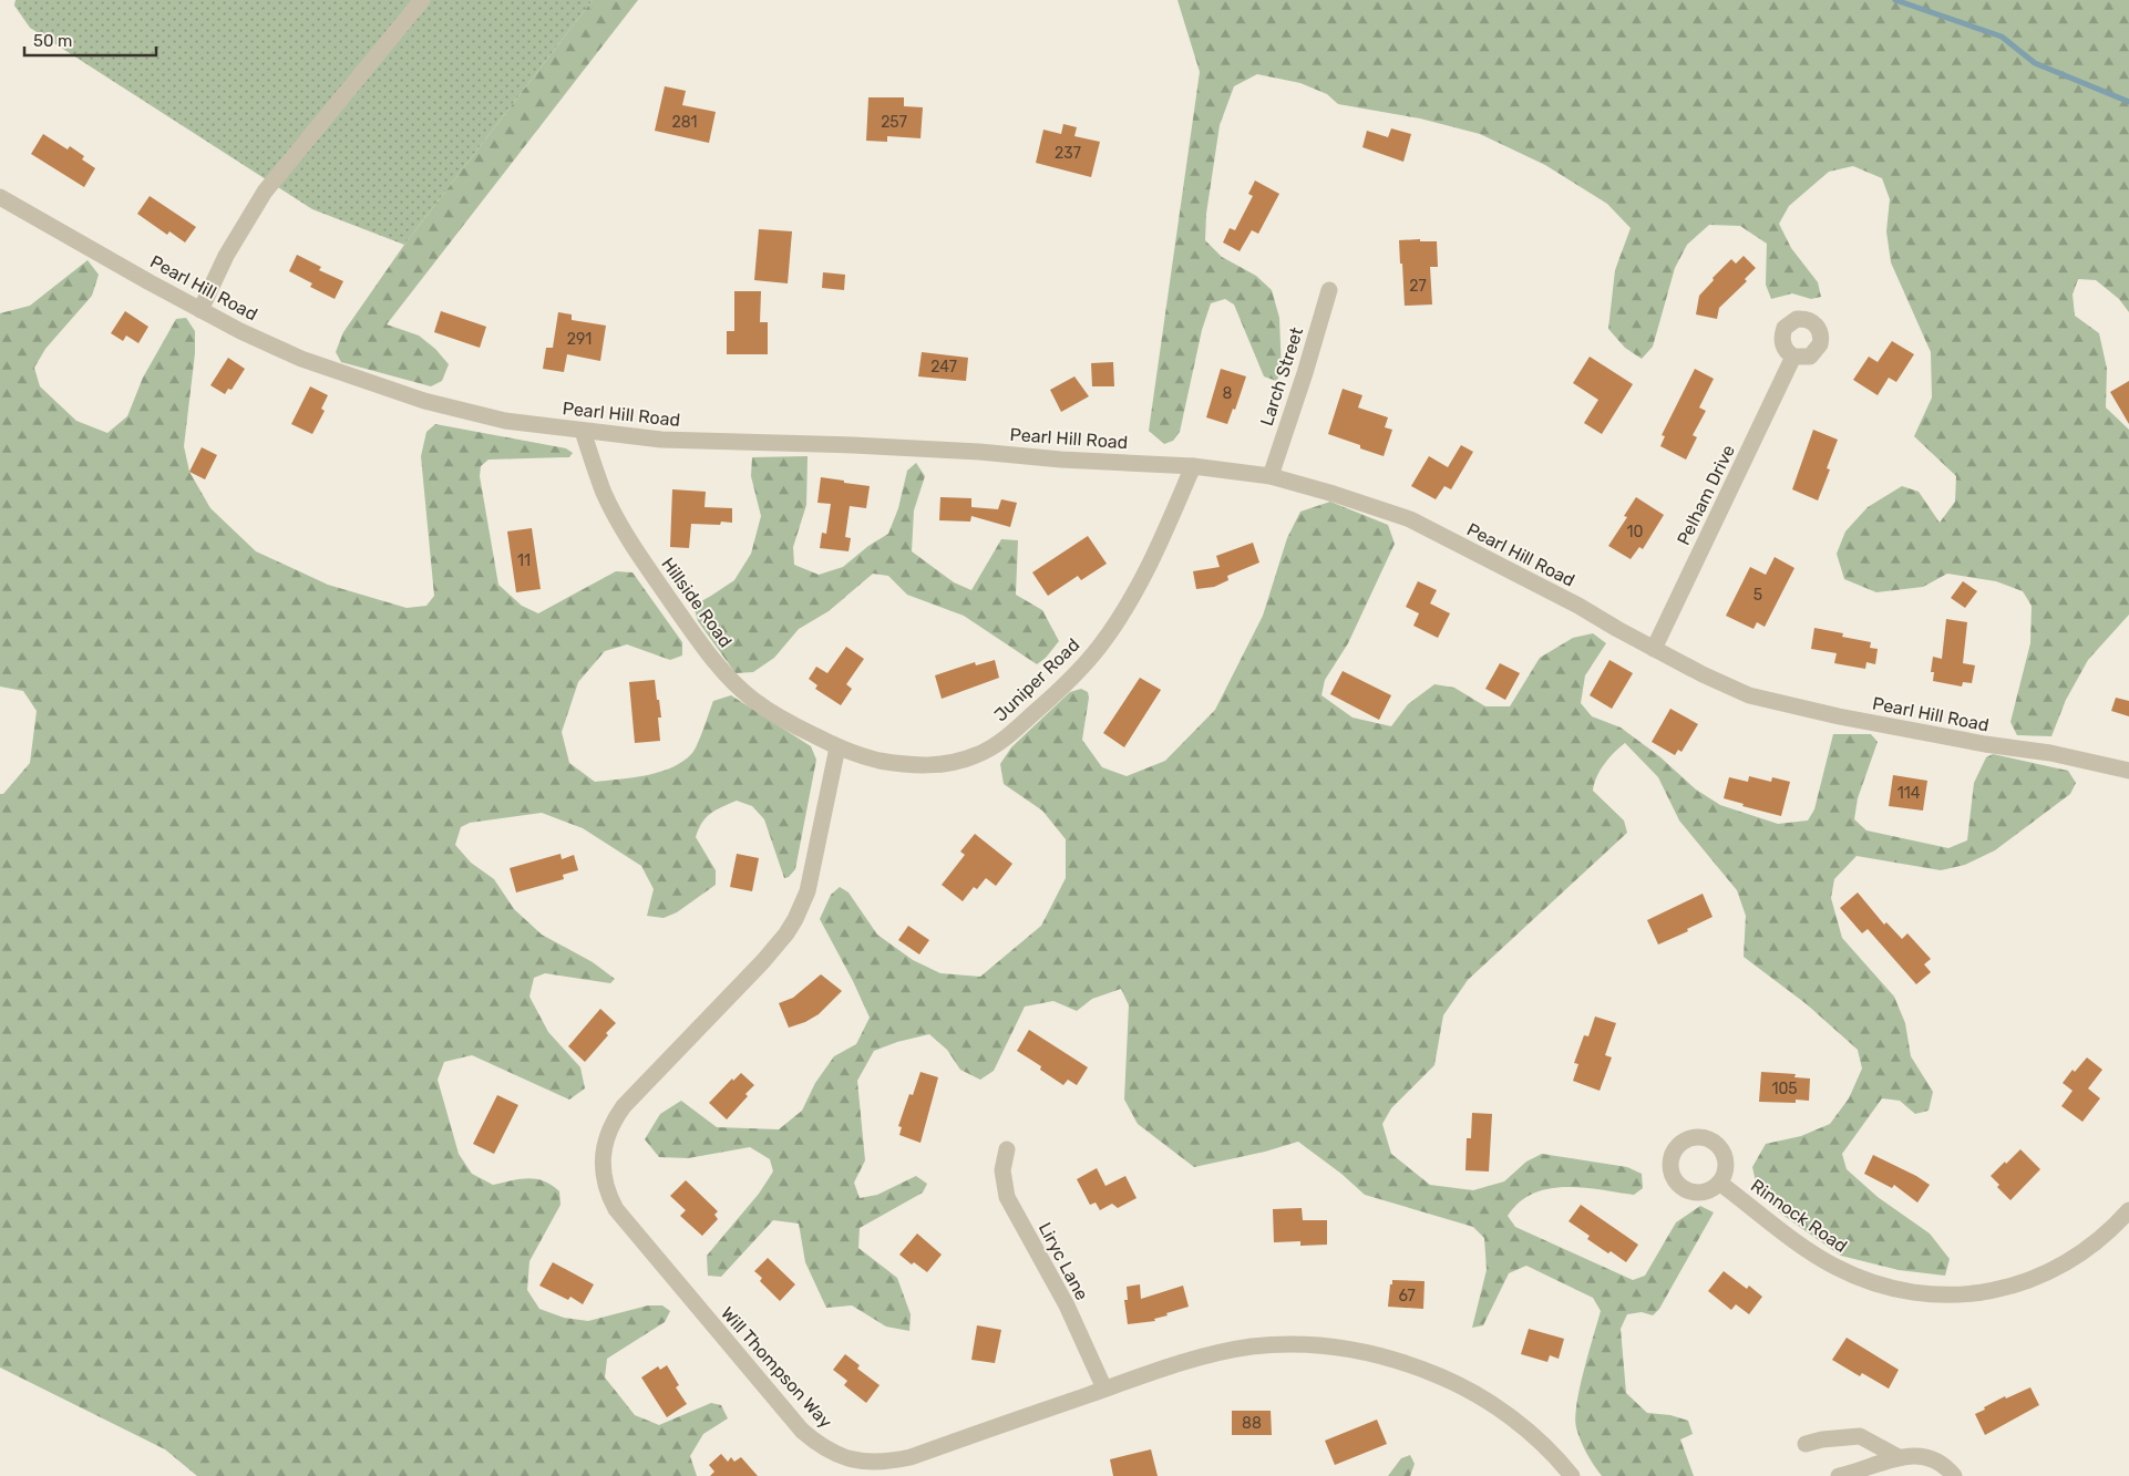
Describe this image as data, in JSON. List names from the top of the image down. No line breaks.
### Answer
{"streets":{"street":["Pearl Hill Road","Larch Street","Pelham Drive","Hillside Road","Juniper Road","Rinnock Road","Liryc Lane","Will Thompson Way"]},"crossings":[["Pearl Hill Road","Larch Street"],["Pearl Hill Road","Pelham Drive"],["Pearl Hill Road","Hillside Road"],["Pearl Hill Road","Juniper Road"],["Hillside Road","Juniper Road"],["Hillside Road","Will Thompson Way"],["Juniper Road","Will Thompson Way"],["Liryc Lane","Will Thompson Way"]],"house_numbers":["281","257","237","27","291","247","8","10","11","5","114","105","67","88"],"scale_bar":"50 m"}
